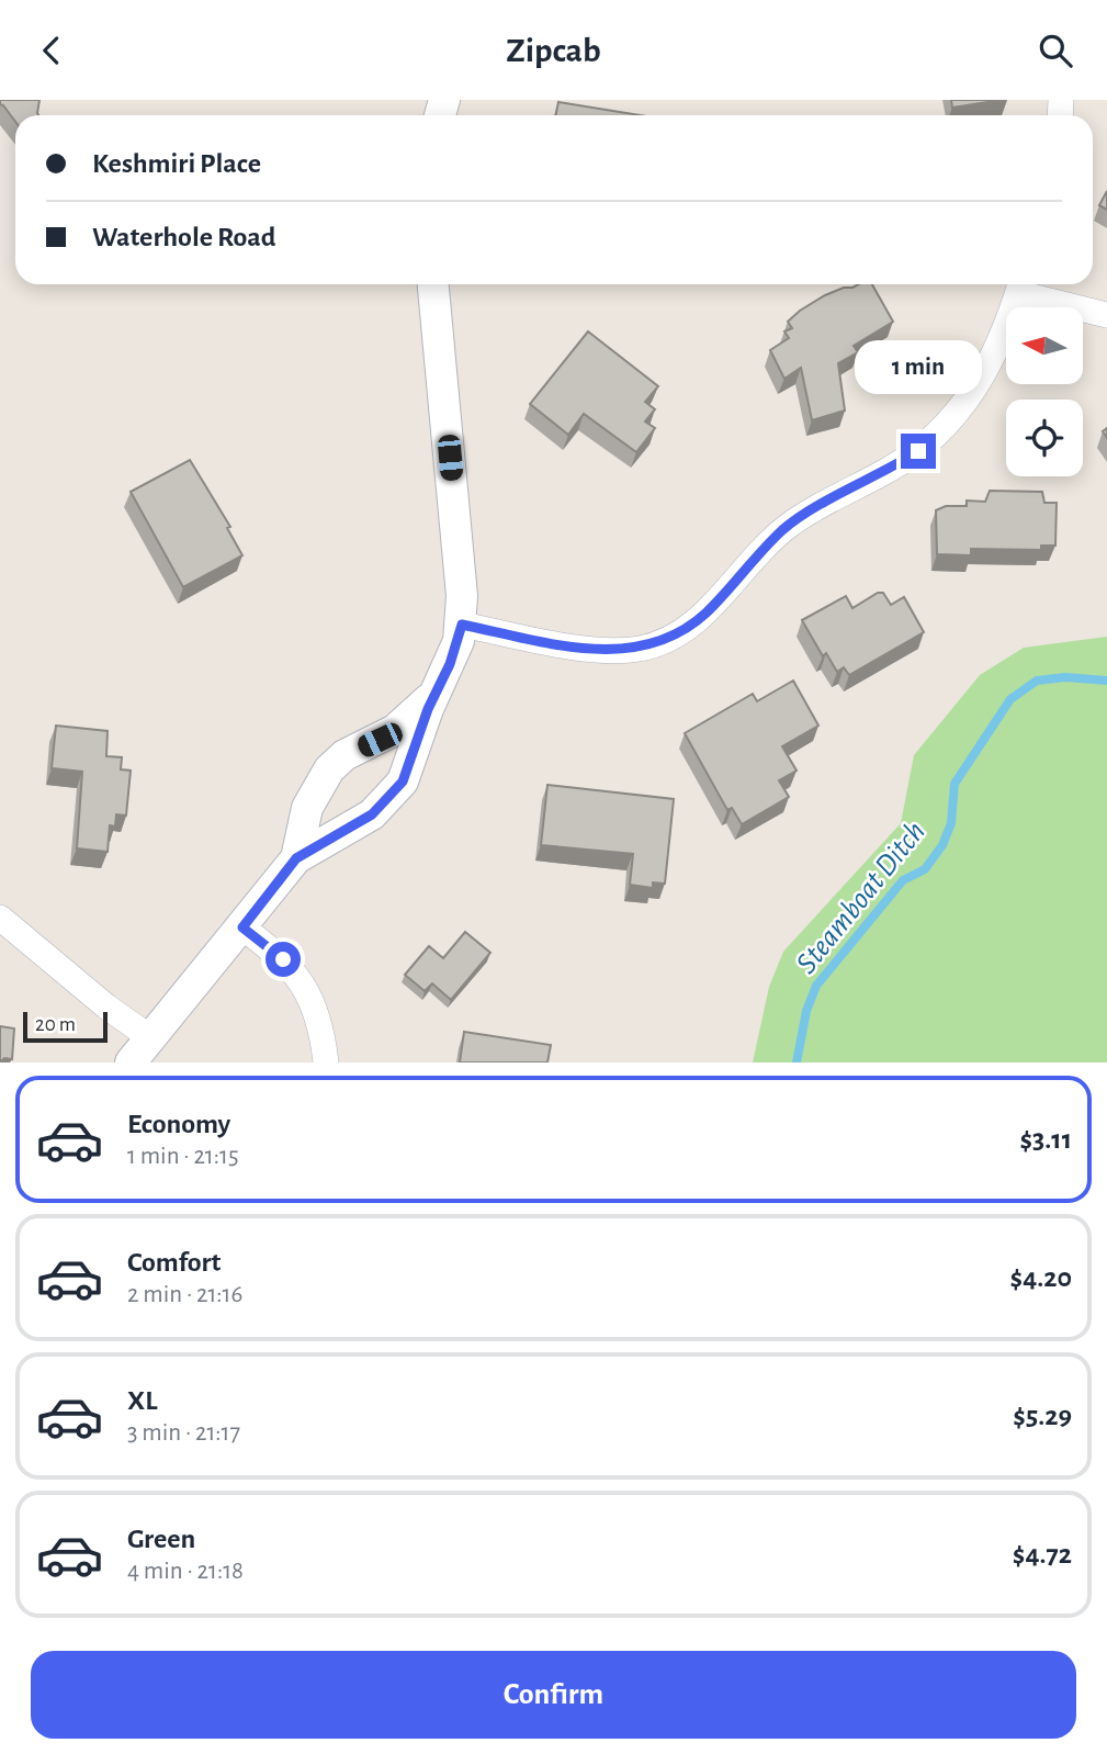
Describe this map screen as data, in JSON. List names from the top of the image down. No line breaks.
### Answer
{"water":["Steamboat Ditch"],"scale_bar":"20 m","north":"left","page":{"header":"Zipcab","banner":["Keshmiri Place","Waterhole Road"],"bubble":"1 min","scale":"20 m","list":[{"name":"Economy","note":"1 min · 21:15","value":"$3.11"},{"name":"Comfort","note":"2 min · 21:16","value":"$4.20"},{"name":"XL","note":"3 min · 21:17","value":"$5.29"},{"name":"Green","note":"4 min · 21:18","value":"$4.72"}],"buttons":"Confirm"}}
